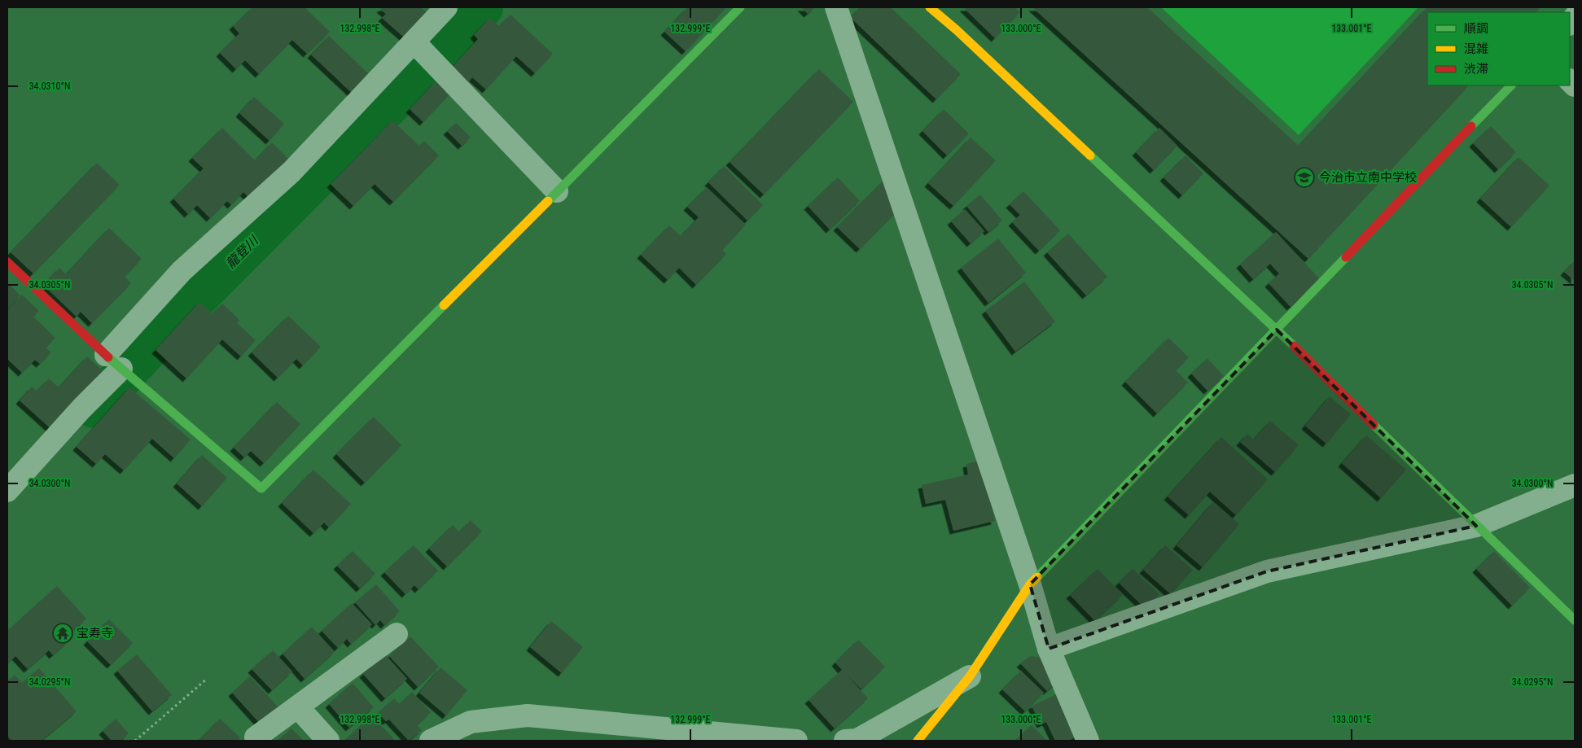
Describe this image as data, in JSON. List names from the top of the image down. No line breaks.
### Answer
{"water":["龍登川"],"places":{"school or university":["今治市立南中学校"],"temple":["宝寿寺"]},"legend":["順調","混雑","渋滞"],"coordinates":["132.998°E","132.999°E","133.000°E","133.001°E","34.0310°N","34.0305°N","34.0300°N","34.0295°N"]}
